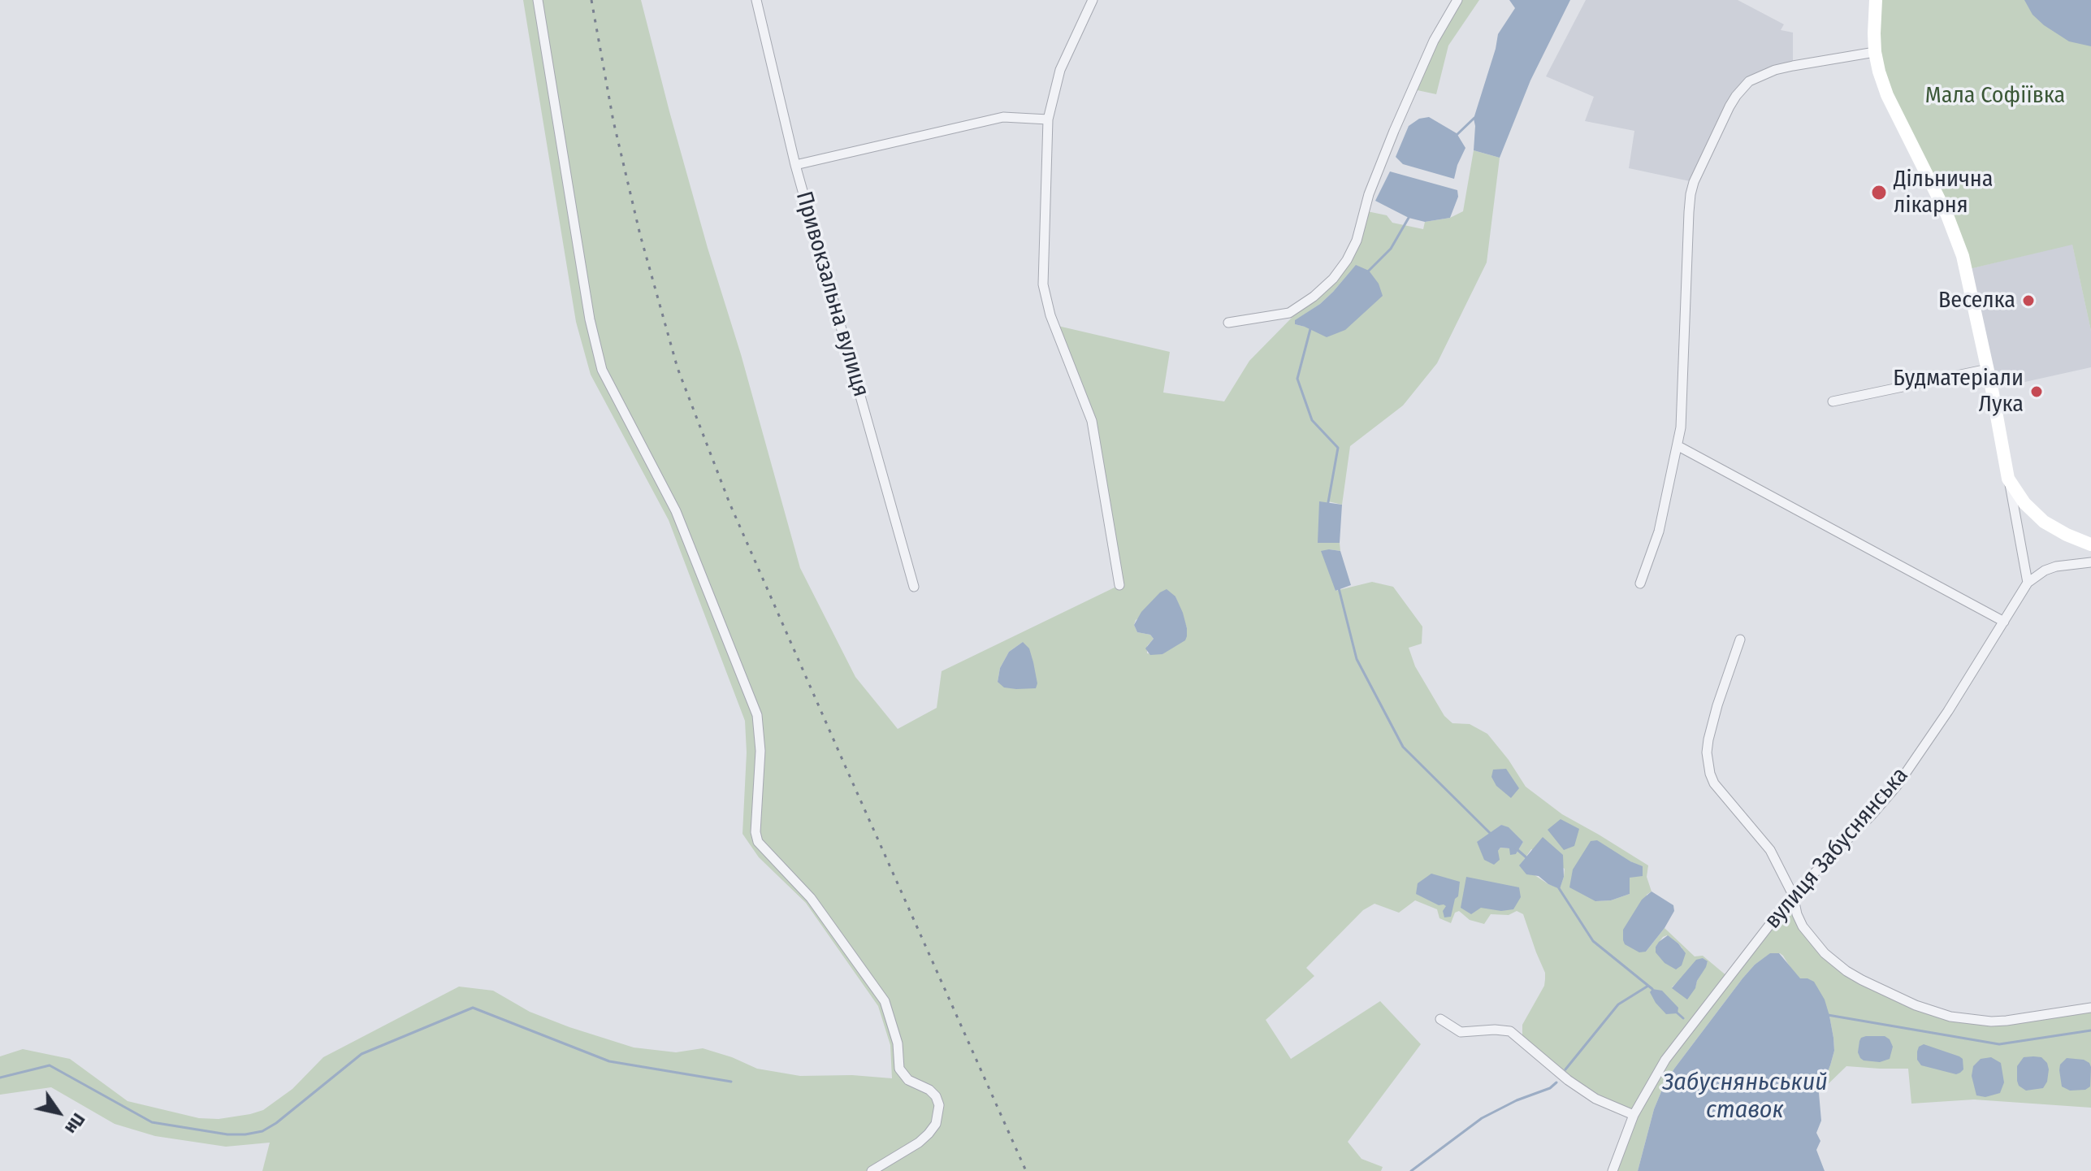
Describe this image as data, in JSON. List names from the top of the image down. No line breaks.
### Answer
{"streets":{"street":["Привокзальна вулиця","вулиця Забуснянська"]},"water":["Забусняньський ставок"],"parks":["Мала Софіївка"],"places":["Дільнична лікарня","Веселка","Будматеріали Лука"],"north":"bottom right"}
